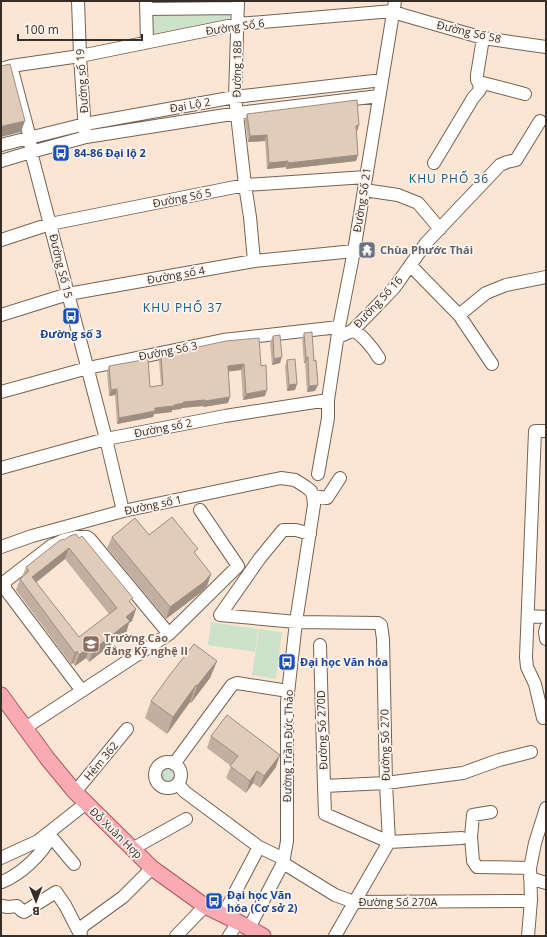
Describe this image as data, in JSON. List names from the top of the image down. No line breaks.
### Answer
{"streets":{"main road":["Đỗ Xuân Hợp"],"street":["Đường Số 6","Đường Số 58","Đường 18B","Đường số 19","Đại Lộ 2","Đường Số 5","Đường Số 21","Đường Số 15","Đường số 4","Đường Số 16","Đường Số 3","Đường số 2","Đường số 1","Đường Số 270D","Đường Số 270","Đường Trần Đức Thảo","Hẻm 362","Đường Số 270A"]},"crossings":[["Đường Số 6","Đường Số 58"],["Đường Số 6","Đường 18B"],["Đường Số 6","Đường số 19"],["Đường Số 6","Đường Số 21"],["Đường Số 58","Đường Số 21"],["Đường 18B","Đại Lộ 2"],["Đường 18B","Đường Số 5"],["Đường 18B","Đường số 4"],["Đường số 19","Đại Lộ 2"],["Đại Lộ 2","Đường Số 21"],["Đại Lộ 2","Đường Số 15"],["Đường Số 5","Đường Số 21"],["Đường Số 5","Đường Số 15"],["Đường Số 21","Đường số 4"],["Đường Số 21","Đường Số 16"],["Đường Số 21","Đường Số 3"],["Đường Số 21","Đường số 2"],["Đường Số 15","Đường số 4"],["Đường Số 15","Đường Số 3"],["Đường Số 15","Đường số 2"],["Đường Số 15","Đường số 1"],["Đường Số 16","Đường Số 3"],["Đường số 1","Đường Trần Đức Thảo"],["Đường Số 270D","Đường Số 270"],["Đường Số 270","Đường Trần Đức Thảo"],["Đường Trần Đức Thảo","Đỗ Xuân Hợp"],["Đường Trần Đức Thảo","Đường Số 270A"],["Hẻm 362","Đỗ Xuân Hợp"]],"districts":["KHU PHỐ 36","KHU PHỐ 37"],"places":{"bus stop":["84-86 Đại lộ 2","Đường số 3","Đại học Văn hóa","Đại học Văn hóa (Cơ sở 2)"],"temple":["Chùa Phước Thái"],"school or university":["Trường Cao đẳng Kỹ nghệ II"]},"scale_bar":"100 m","north":"bottom"}
